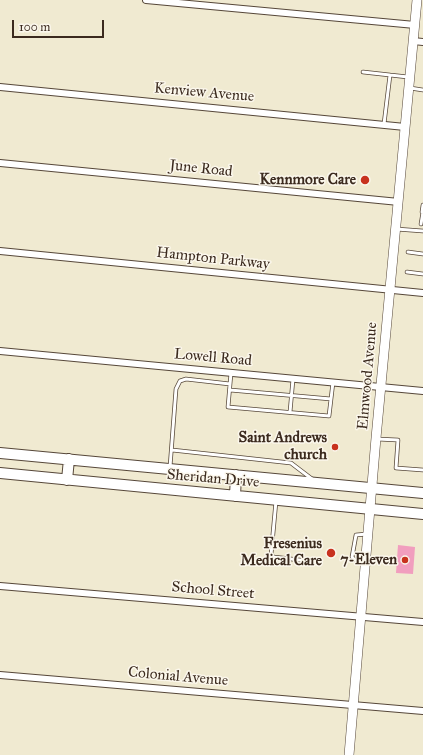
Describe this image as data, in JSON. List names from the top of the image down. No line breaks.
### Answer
{"streets":{"main road":["Sheridan Drive"],"street":["Kenview Avenue","June Road","Hampton Parkway","Lowell Road","Elmwood Avenue","School Street","Colonial Avenue"]},"crossings":[["Kenview Avenue","Elmwood Avenue"],["June Road","Elmwood Avenue"],["Hampton Parkway","Elmwood Avenue"],["Lowell Road","Elmwood Avenue"],["Elmwood Avenue","Sheridan Drive"],["Elmwood Avenue","School Street"],["Elmwood Avenue","Colonial Avenue"]],"places":["Kennmore Care","Saint Andrews church","Fresenius Medical Care","7-Eleven"],"scale_bar":"100 m"}
